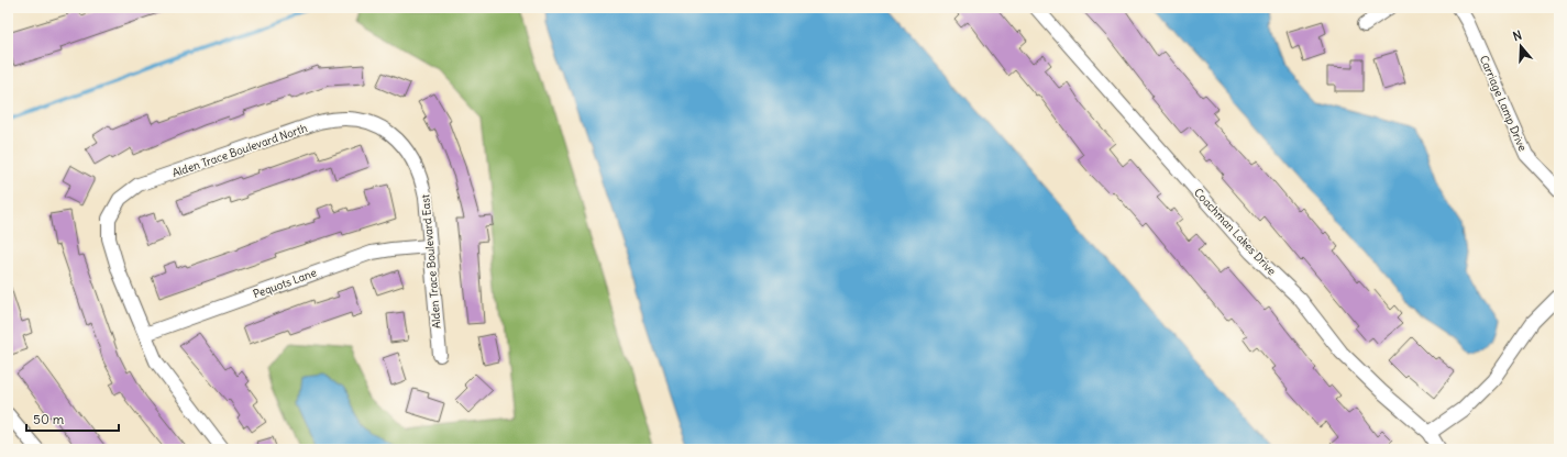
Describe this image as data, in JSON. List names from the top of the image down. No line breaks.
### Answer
{"streets":{"street":["Carriage Lamp Drive","Alden Trace Boulevard North","Coachman Lakes Drive","Alden Trace Boulevard East","Pequots Lane"]},"crossings":[["Alden Trace Boulevard North","Alden Trace Boulevard East"],["Alden Trace Boulevard North","Pequots Lane"],["Alden Trace Boulevard East","Pequots Lane"]],"scale_bar":"50 m","north":"top"}
